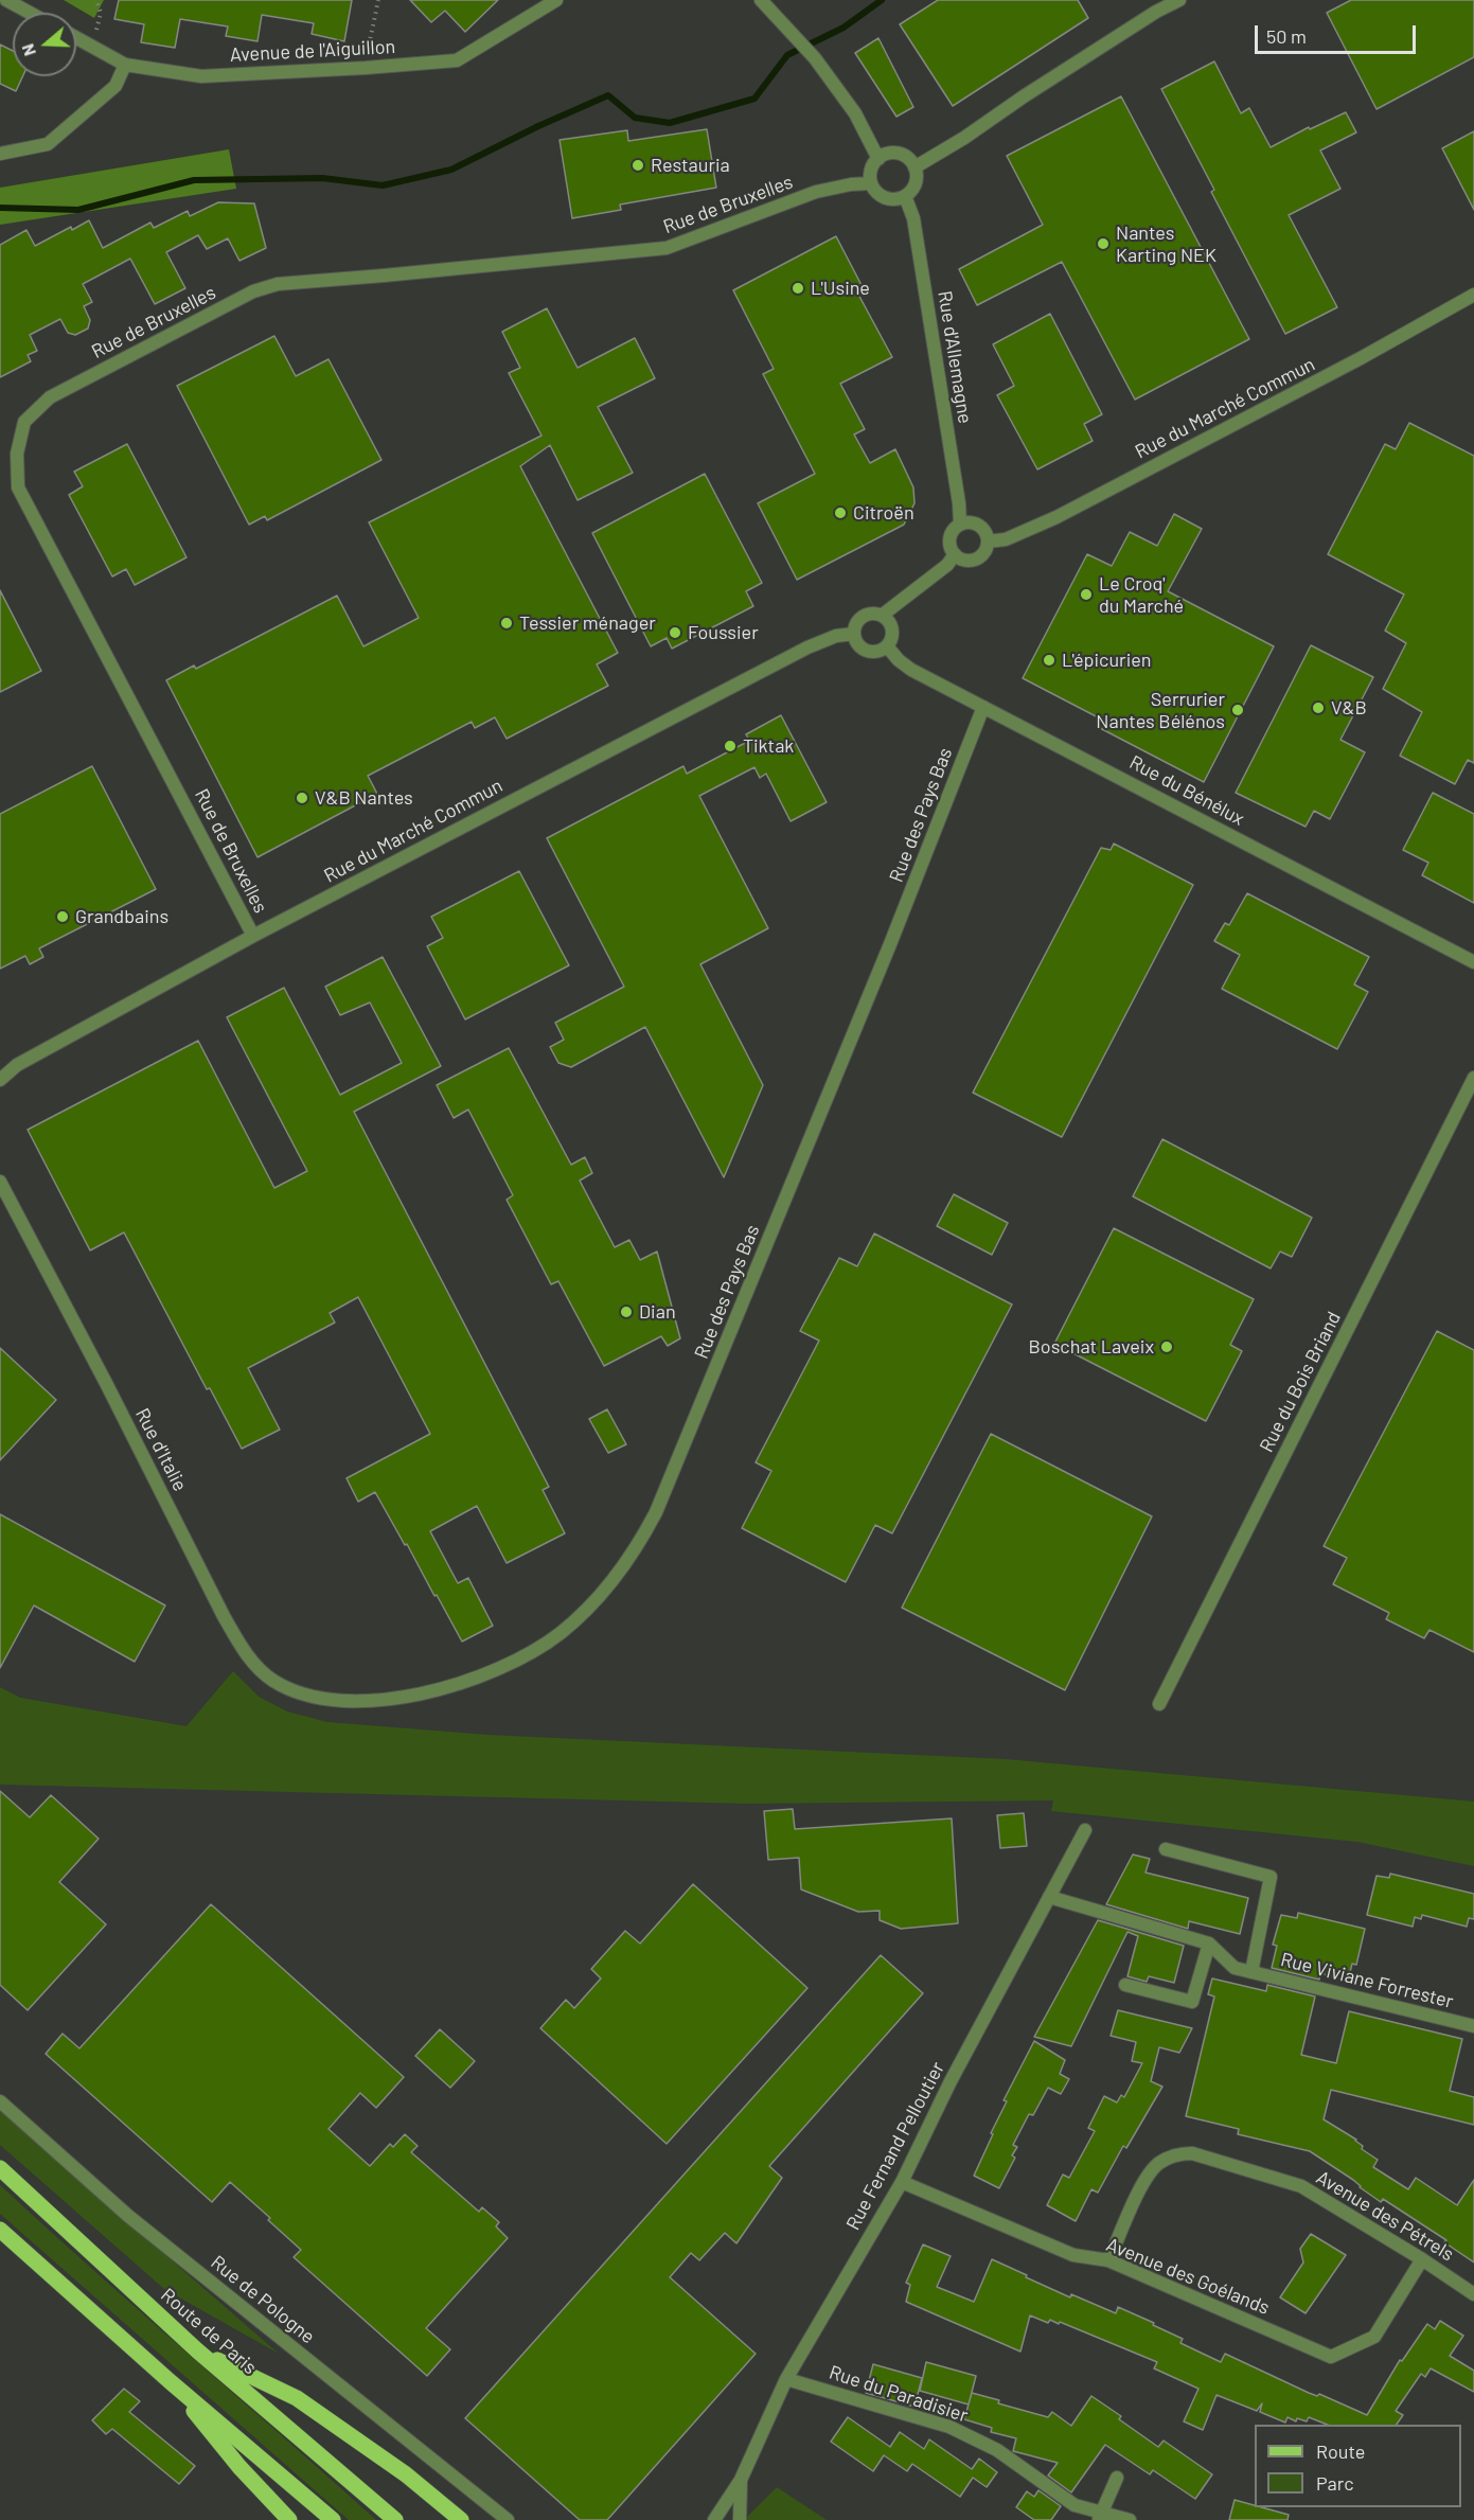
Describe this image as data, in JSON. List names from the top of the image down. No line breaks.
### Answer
{"streets":{"main road":["Route de Paris"],"street":["Avenue de l'Aiguillon","Rue de Bruxelles","Rue d'Allemagne","Rue du Marché Commun","Rue du Bénélux","Rue des Pays Bas","Rue du Bois Briand","Rue d'Italie","Rue Viviane Forrester","Rue Fernand Pelloutier","Avenue des Pétrels","Avenue des Goélands","Rue de Pologne","Rue du Paradisier"]},"crossings":[["Rue de Bruxelles","Rue d'Allemagne"],["Rue de Bruxelles","Rue du Marché Commun"],["Rue d'Allemagne","Rue du Marché Commun"],["Rue du Marché Commun","Rue du Bénélux"],["Rue du Bénélux","Rue des Pays Bas"],["Rue des Pays Bas","Rue d'Italie"],["Rue Viviane Forrester","Rue Fernand Pelloutier"],["Rue Fernand Pelloutier","Avenue des Goélands"],["Rue Fernand Pelloutier","Rue du Paradisier"],["Avenue des Pétrels","Avenue des Goélands"]],"places":["Restauria","Nantes Karting NEK","L'Usine","Citroën","Le Croq' du Marché","Tessier ménager","Foussier","L'épicurien","V&B","Serrurier Nantes Bélénos","Tiktak","V&B Nantes","Grandbains","Dian","Boschat Laveix"],"legend":["Route","Parc"],"scale_bar":"50 m","north":"left"}
